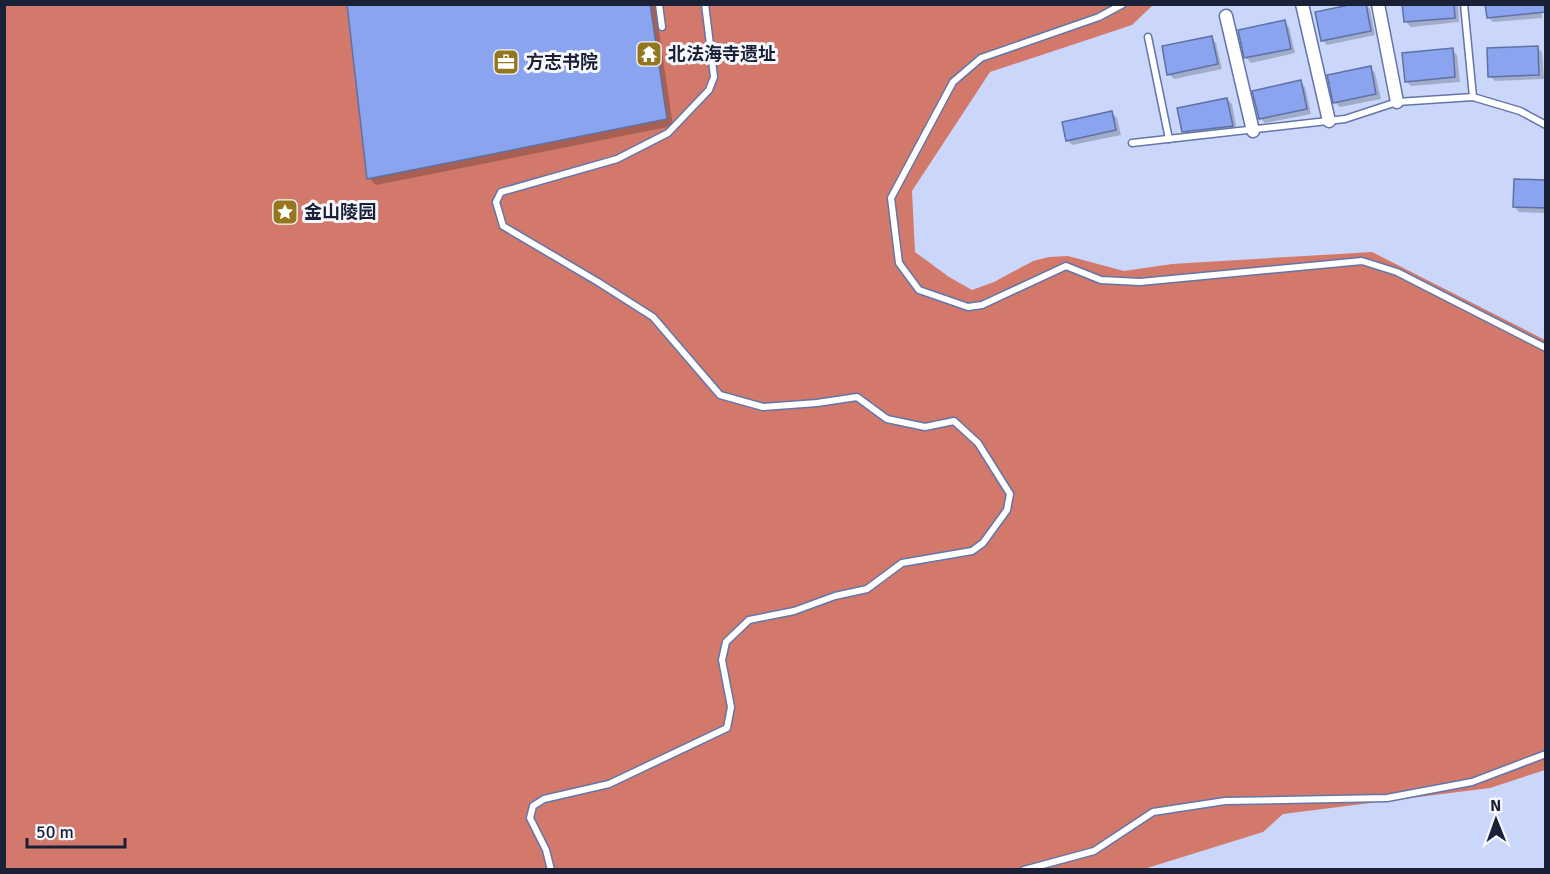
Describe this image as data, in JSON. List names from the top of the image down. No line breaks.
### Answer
{"places":{"temple":["北法海寺遗址"],"office":["方志书院"],"place":["金山陵园"]},"scale_bar":"50 m","north":"top"}
